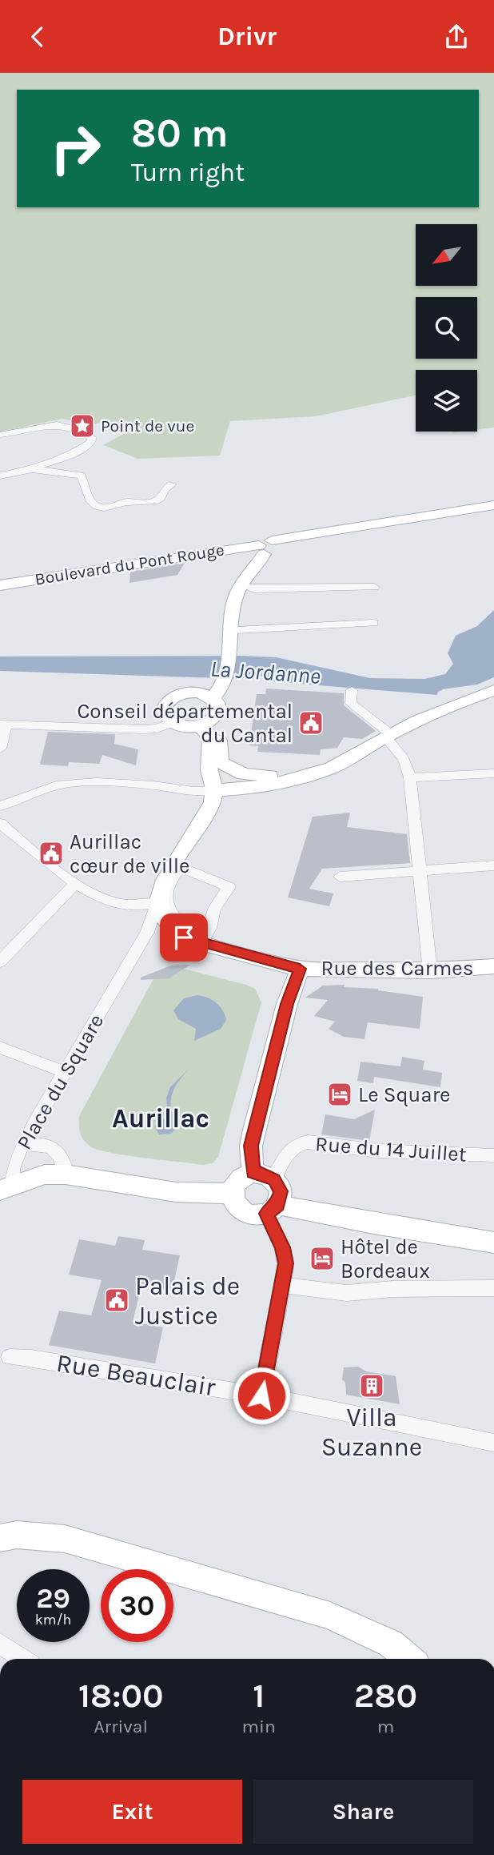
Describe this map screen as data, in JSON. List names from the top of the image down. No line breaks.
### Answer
{"streets":{"main road":["Boulevard du Pont Rouge","Rue des Carmes","Place du Square"],"street":["Rue du 14 Juillet","Rue Beauclair"]},"crossings":[["Rue des Carmes","Place du Square"],["Place du Square","Rue du 14 Juillet"]],"districts":["Aurillac"],"water":["La Jordanne"],"places":{"place":["Point de vue"],"public building":["Conseil départemental du Cantal","Aurillac cœur de ville","Palais de Justice"],"hotel":["Le Square","Hôtel de Bordeaux"],"building":["Villa Suzanne"]},"north":"bottom left","page":{"header":"Drivr","turn":["80 m","Turn right"],"speed":"29 km/h","limit":"30","eta":["18:00","Arrival","1","min","280","m"],"buttons":["Exit","Share"]}}
